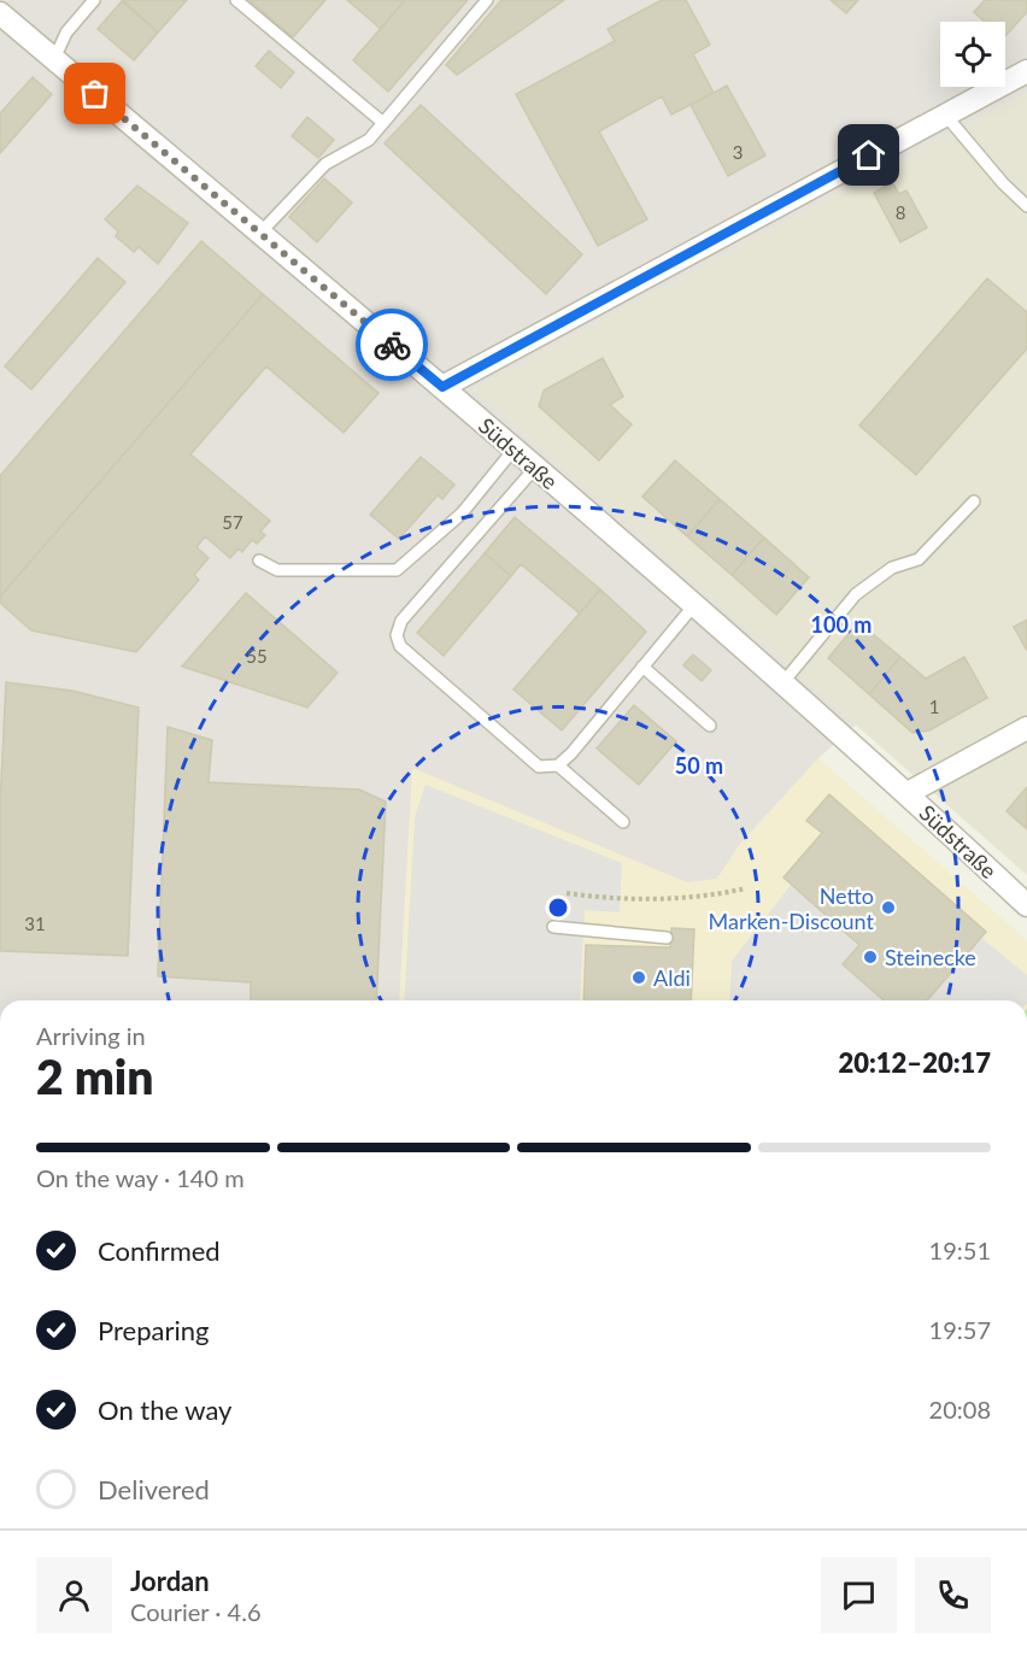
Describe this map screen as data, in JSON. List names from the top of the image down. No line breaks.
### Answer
{"streets":{"street":["Südstraße"]},"places":["Netto Marken-Discount","Steinecke","Aldi"],"house_numbers":["3","8","57","55","1","31"],"page":{"heading":["2 min","Arriving in","20:12–20:17"],"panel":["Jordan","Courier · 4.6"],"bar":"On the way · 140 m","list":[["Confirmed","19:51"],["Preparing","19:57"],["On the way","20:08"],"Delivered"]},"rings":["100 m","50 m"]}
